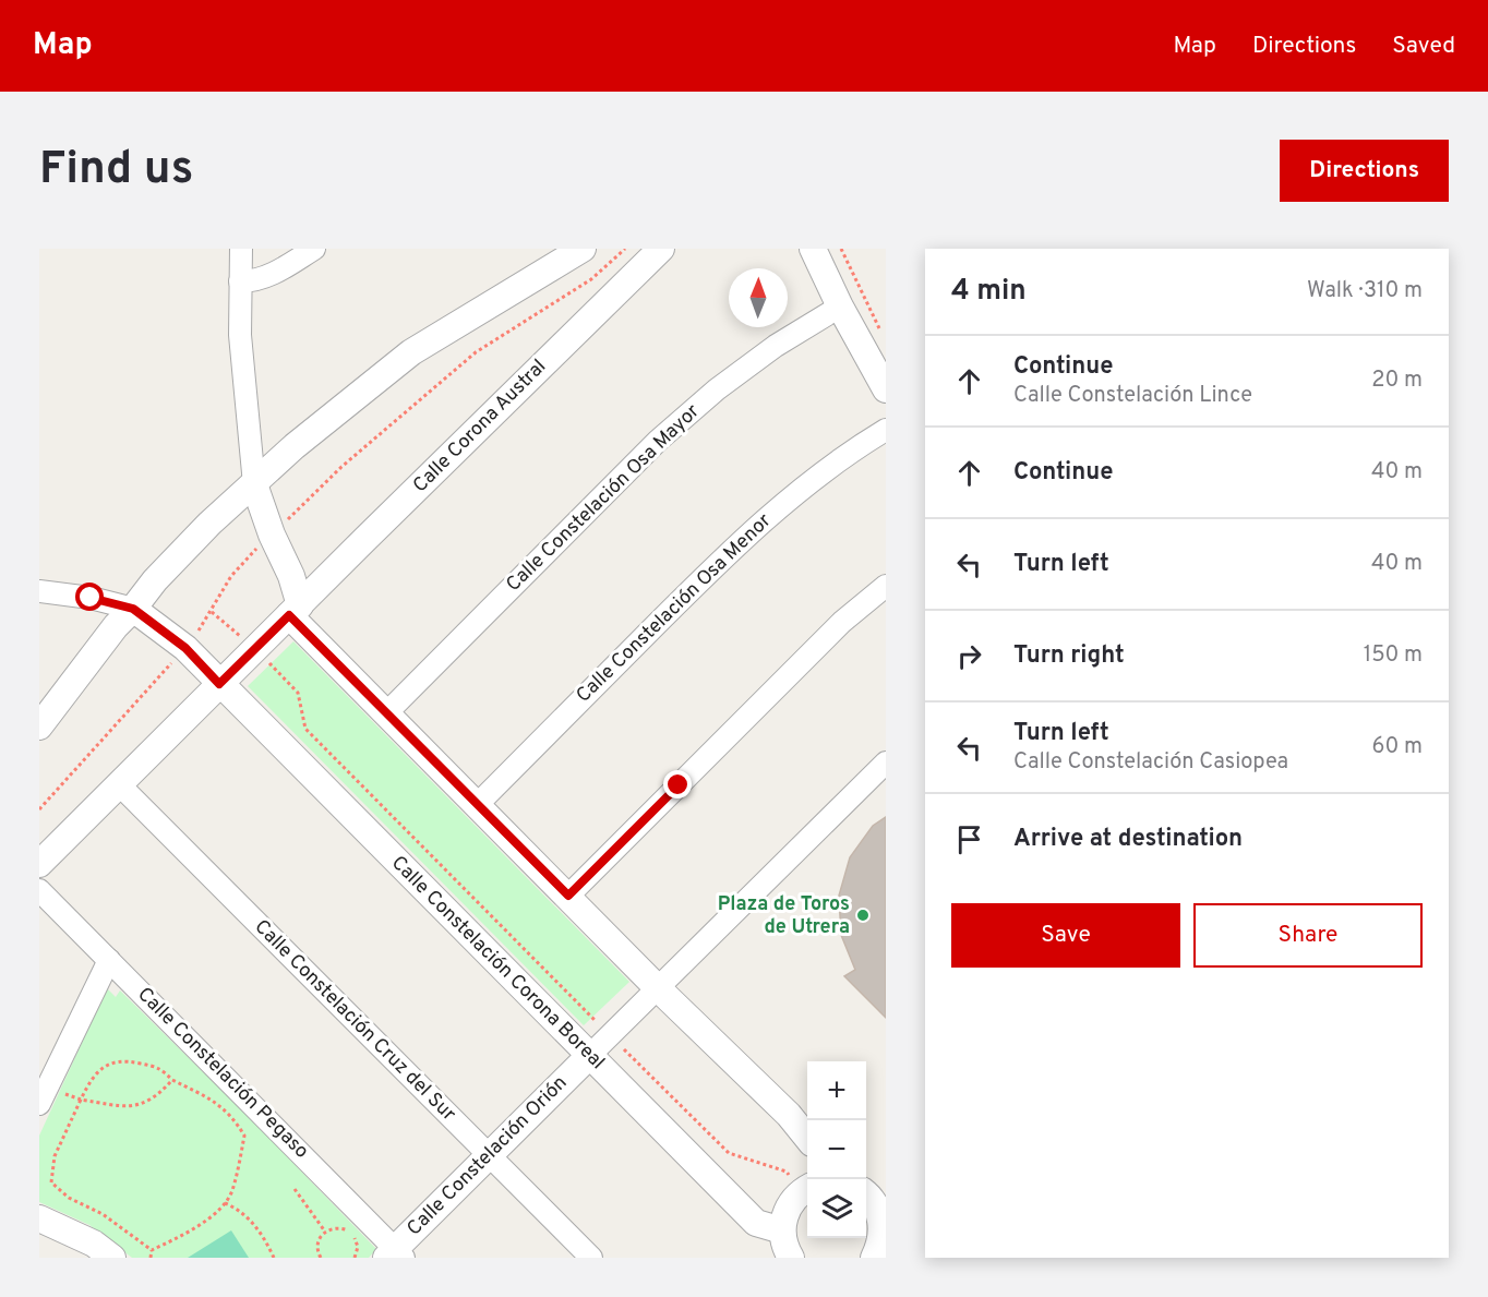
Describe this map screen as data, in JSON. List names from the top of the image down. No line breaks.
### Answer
{"streets":{"street":["Calle Corona Austral","Calle Constelación Osa Mayor","Calle Constelación Osa Menor","Calle Constelación Corona Boreal","Calle Constelación Cruz del Sur","Calle Constelación Pegaso","Calle Constelación Orión"]},"crossings":[["Calle Corona Austral","Calle Constelación Corona Boreal"],["Calle Corona Austral","Calle Constelación Cruz del Sur"],["Calle Constelación Corona Boreal","Calle Constelación Orión"],["Calle Constelación Cruz del Sur","Calle Constelación Orión"],["Calle Constelación Pegaso","Calle Constelación Orión"]],"places":["Plaza de Toros de Utrera"],"north":"top","page":{"header":"Map","nav":["Map","Directions","Saved"],"buttons":["Directions",["Save","Share"]],"title":"Find us","heading":["4 min","Walk · 310 m"],"list":[["Continue","Calle Constelación Lince","20 m"],["Continue","40 m"],["Turn left","40 m"],["Turn right","150 m"],["Turn left","Calle Constelación Casiopea","60 m"],"Arrive at destination"],"map_buttons":["+","−"]}}
